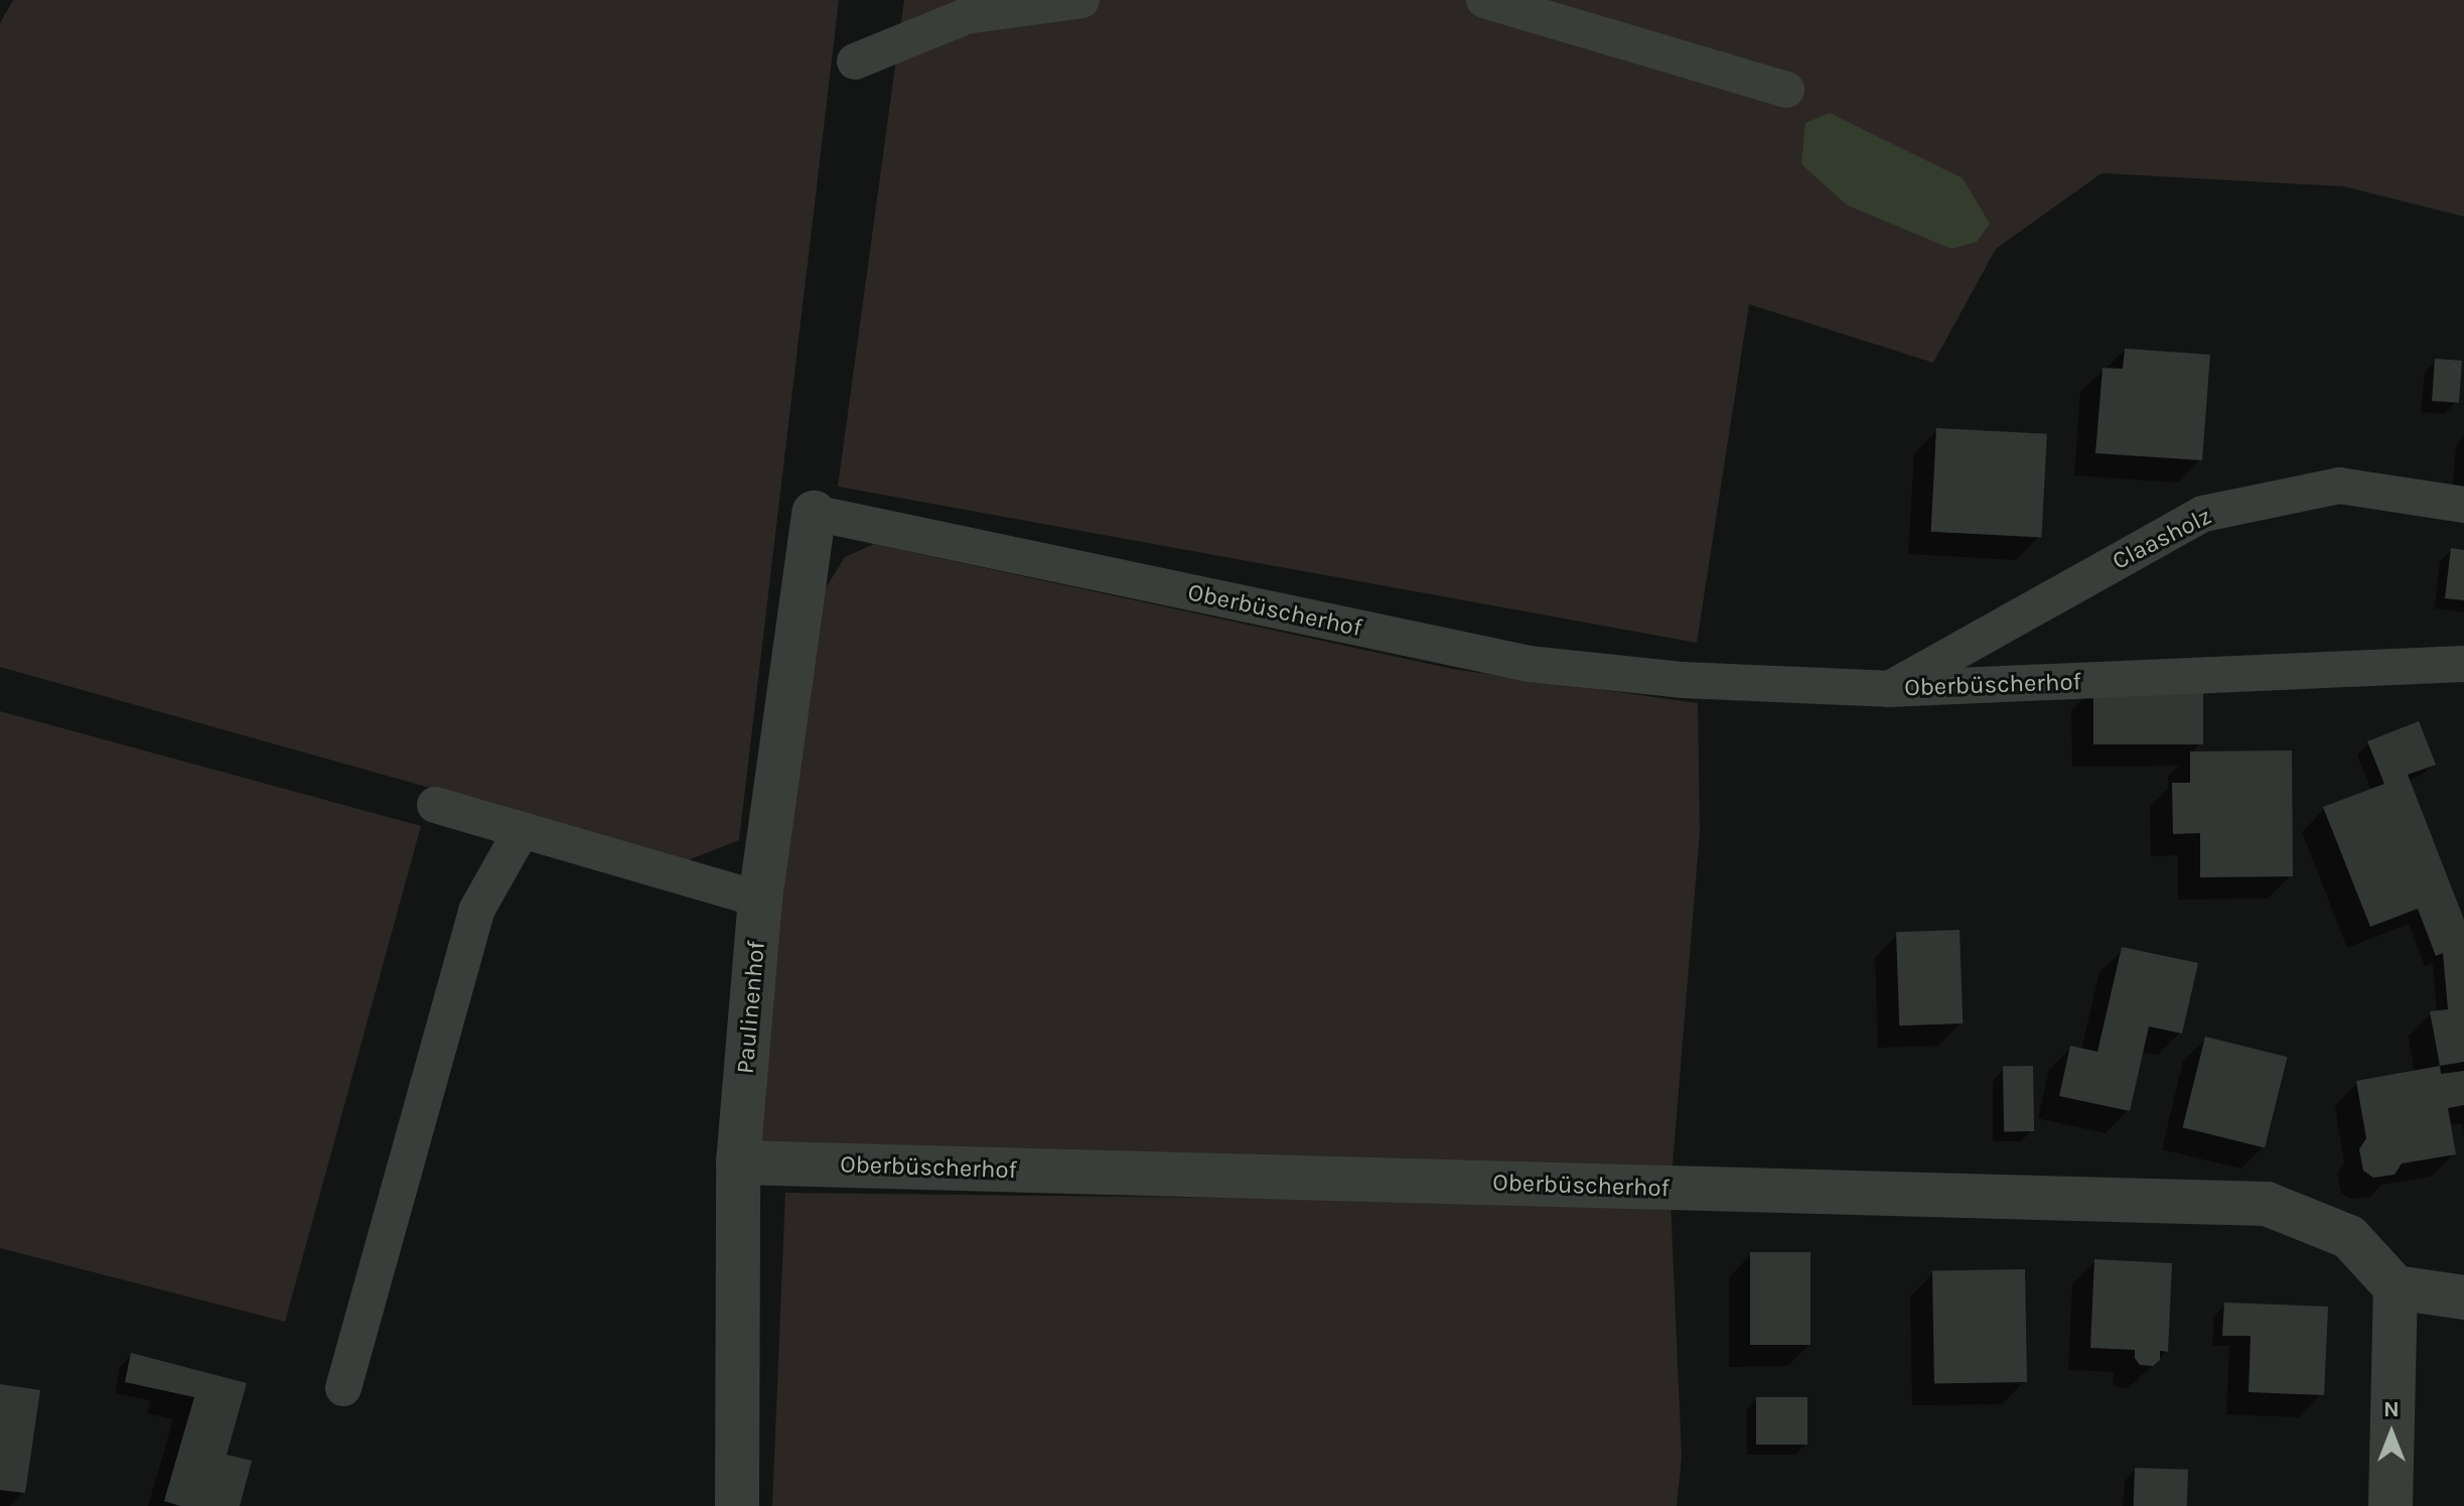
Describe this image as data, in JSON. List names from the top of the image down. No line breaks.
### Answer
{"streets":{"street":["Oberbüscherhof","Paulinenhof"],"lane":["Claasholz"]},"crossings":[["Claasholz","Oberbüscherhof"],["Oberbüscherhof","Paulinenhof"]],"north":"top"}
